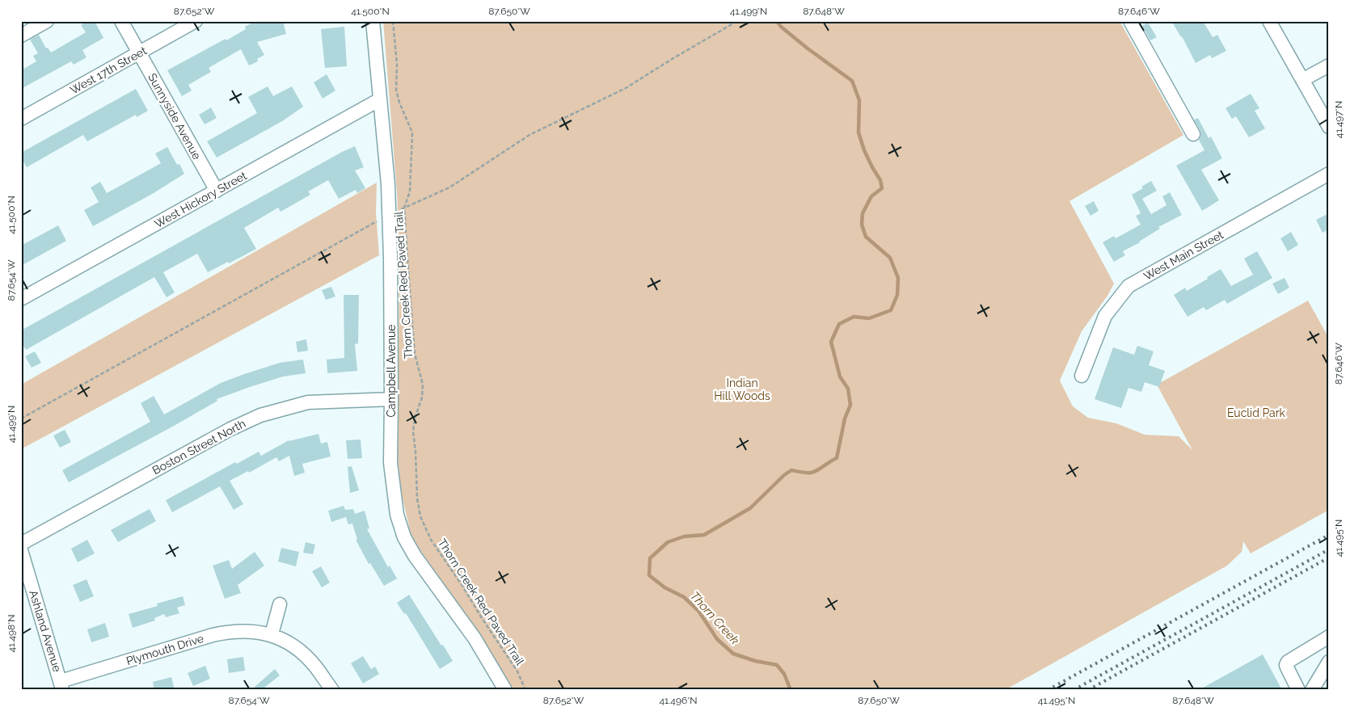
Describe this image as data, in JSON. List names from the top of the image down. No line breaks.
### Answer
{"streets":{"street":["West 17th Street","Sunnyside Avenue","West Hickory Street","West Main Street","Campbell Avenue","Boston Street North","Ashland Avenue","Plymouth Drive"],"path":["Thorn Creek Red Paved Trail"]},"crossings":[["West 17th Street","Sunnyside Avenue"],["Sunnyside Avenue","West Hickory Street"],["West Hickory Street","Campbell Avenue"],["Campbell Avenue","Boston Street North"],["Ashland Avenue","Plymouth Drive"]],"water":["Thorn Creek"],"parks":["Indian Hill Woods","Euclid Park"],"coordinates":["87.652°W","41.500°N","87.650°W","41.499°N","87.648°W","87.646°W","41.497°N","87.654°W","41.495°N","41.498°N","41.496°N"]}
